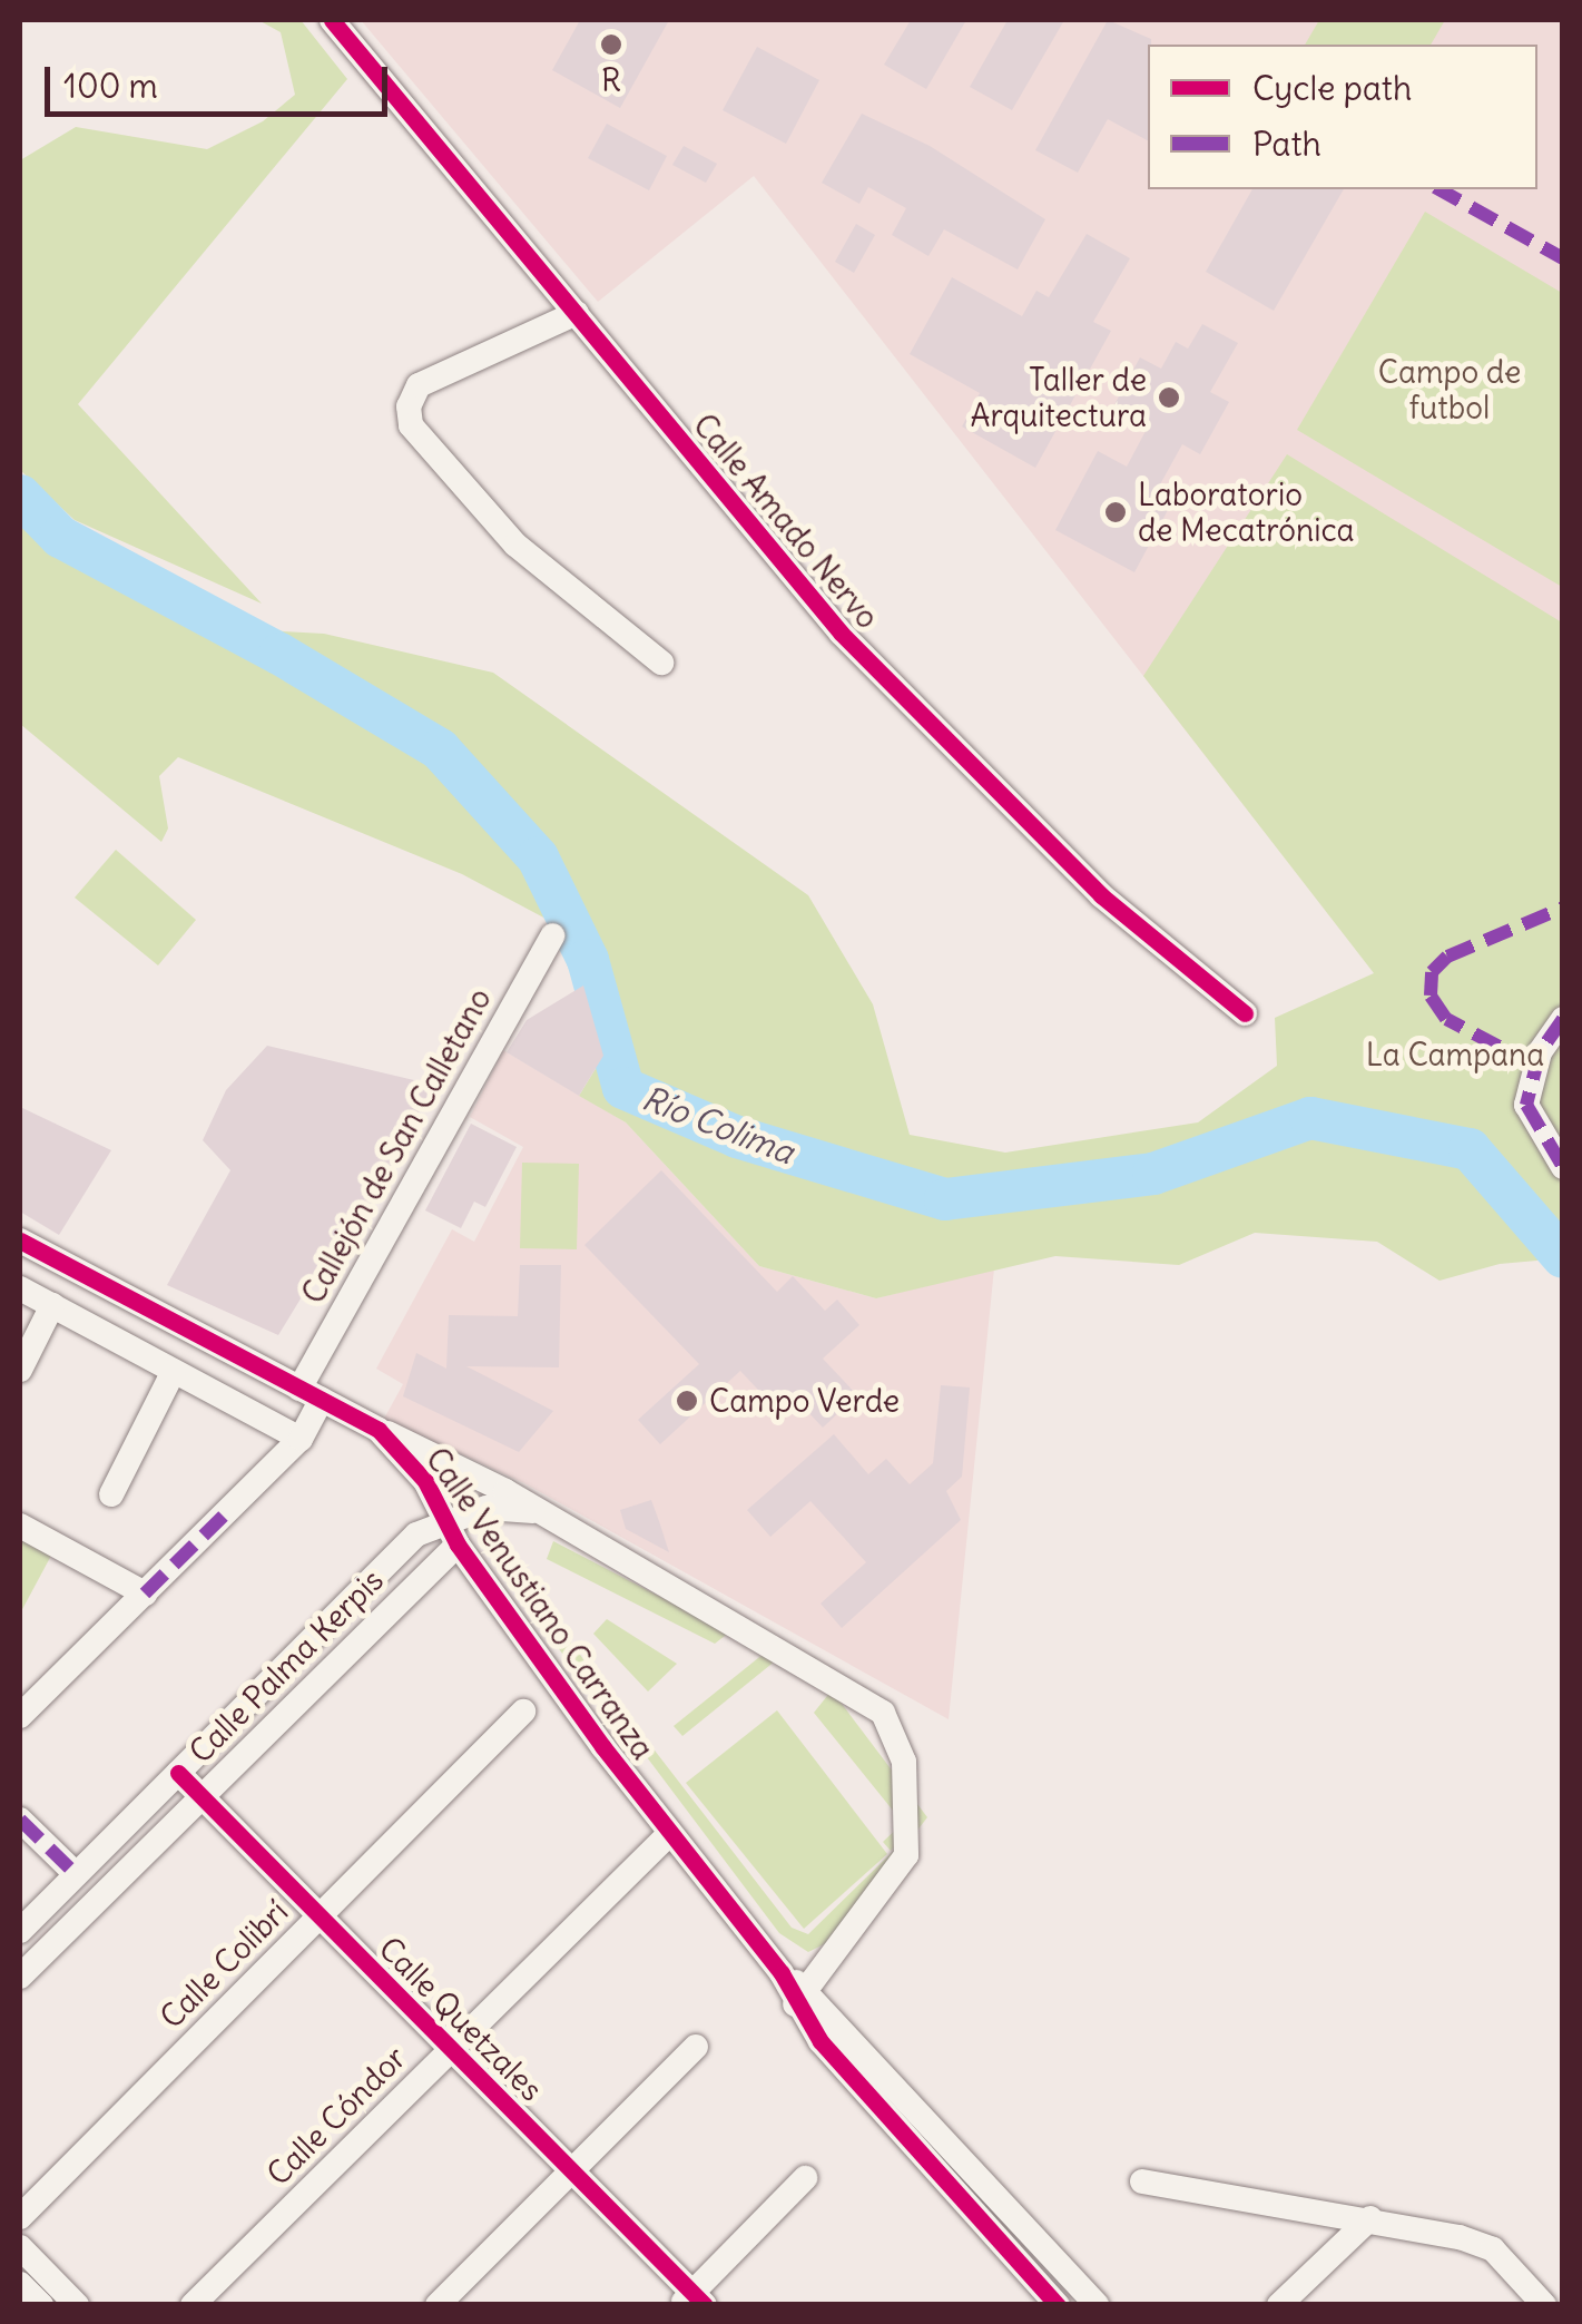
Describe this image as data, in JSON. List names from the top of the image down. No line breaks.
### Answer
{"streets":{"street":["Calle Amado Nervo","Callejón de San Calletano","Calle Venustiano Carranza","Calle Palma Kerpis","Calle Colibrí","Calle Quetzales","Calle Cóndor"]},"crossings":[["Callejón de San Calletano","Calle Venustiano Carranza"],["Calle Venustiano Carranza","Calle Palma Kerpis"],["Calle Venustiano Carranza","Calle Cóndor"],["Calle Palma Kerpis","Calle Quetzales"],["Calle Colibrí","Calle Quetzales"],["Calle Quetzales","Calle Cóndor"]],"water":["Río Colima"],"parks":["Campo de futbol","La Campana"],"places":["R","Taller de Arquitectura","Laboratorio de Mecatrónica","Campo Verde"],"legend":["Cycle path","Path"],"scale_bar":"100 m"}
